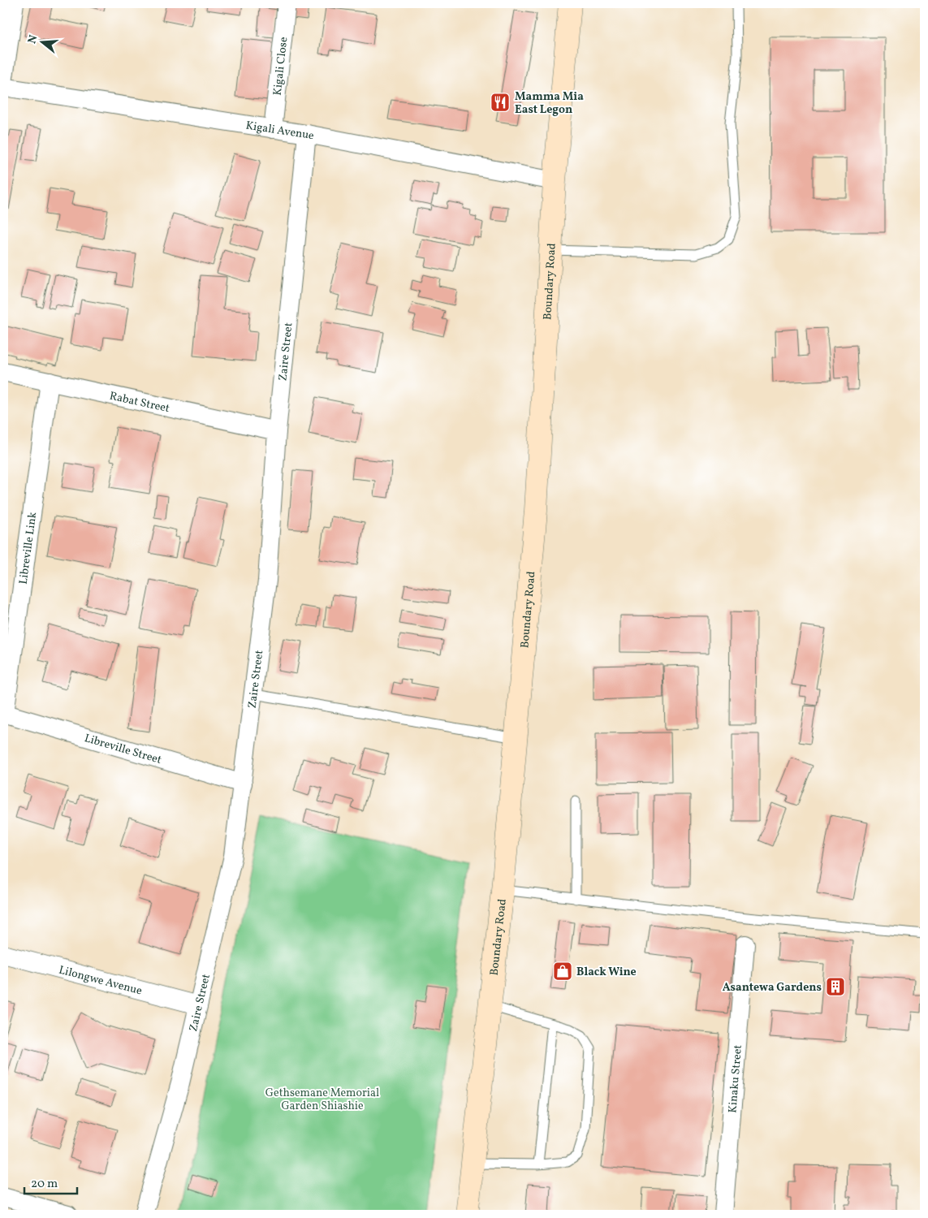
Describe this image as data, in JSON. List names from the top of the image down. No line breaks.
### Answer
{"streets":{"main road":["Boundary Road"],"street":["Kigali Close","Kigali Avenue","Zaire Street","Rabat Street","Libreville Link","Libreville Street","Lilongwe Avenue","Kinaku Street"]},"crossings":[["Kigali Close","Kigali Avenue"],["Kigali Avenue","Boundary Road"],["Kigali Avenue","Zaire Street"],["Zaire Street","Rabat Street"],["Zaire Street","Libreville Street"],["Zaire Street","Lilongwe Avenue"],["Rabat Street","Libreville Link"],["Libreville Link","Libreville Street"]],"parks":["Gethsemane Memorial Garden Shiashie"],"places":{"restaurant":["Mamma Mia East Legon"],"shop":["Black Wine"],"building":["Asantewa Gardens"]},"scale_bar":"20 m","north":"left"}
